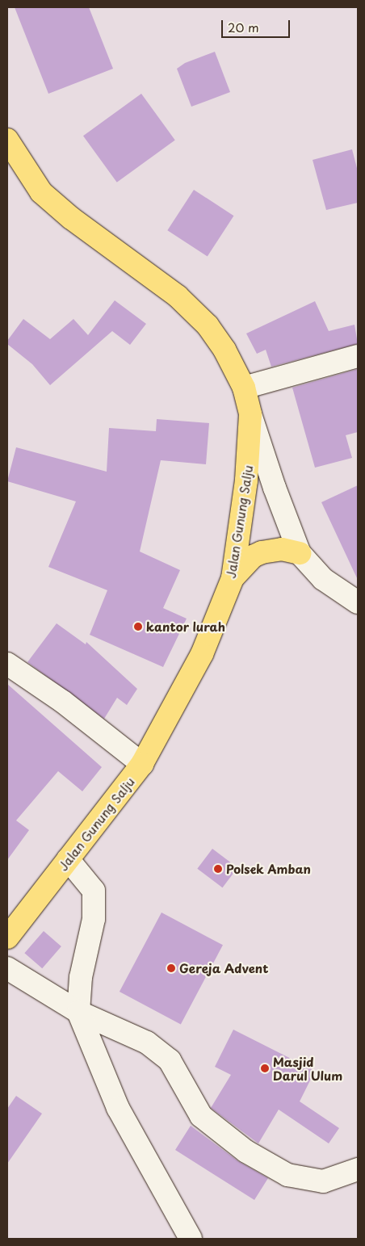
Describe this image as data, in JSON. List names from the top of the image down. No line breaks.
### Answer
{"streets":{"main road":["Jalan Gunung Salju"]},"places":["kantor lurah","Polsek Amban","Gereja Advent","Masjid Darul Ulum"],"scale_bar":"20 m"}
